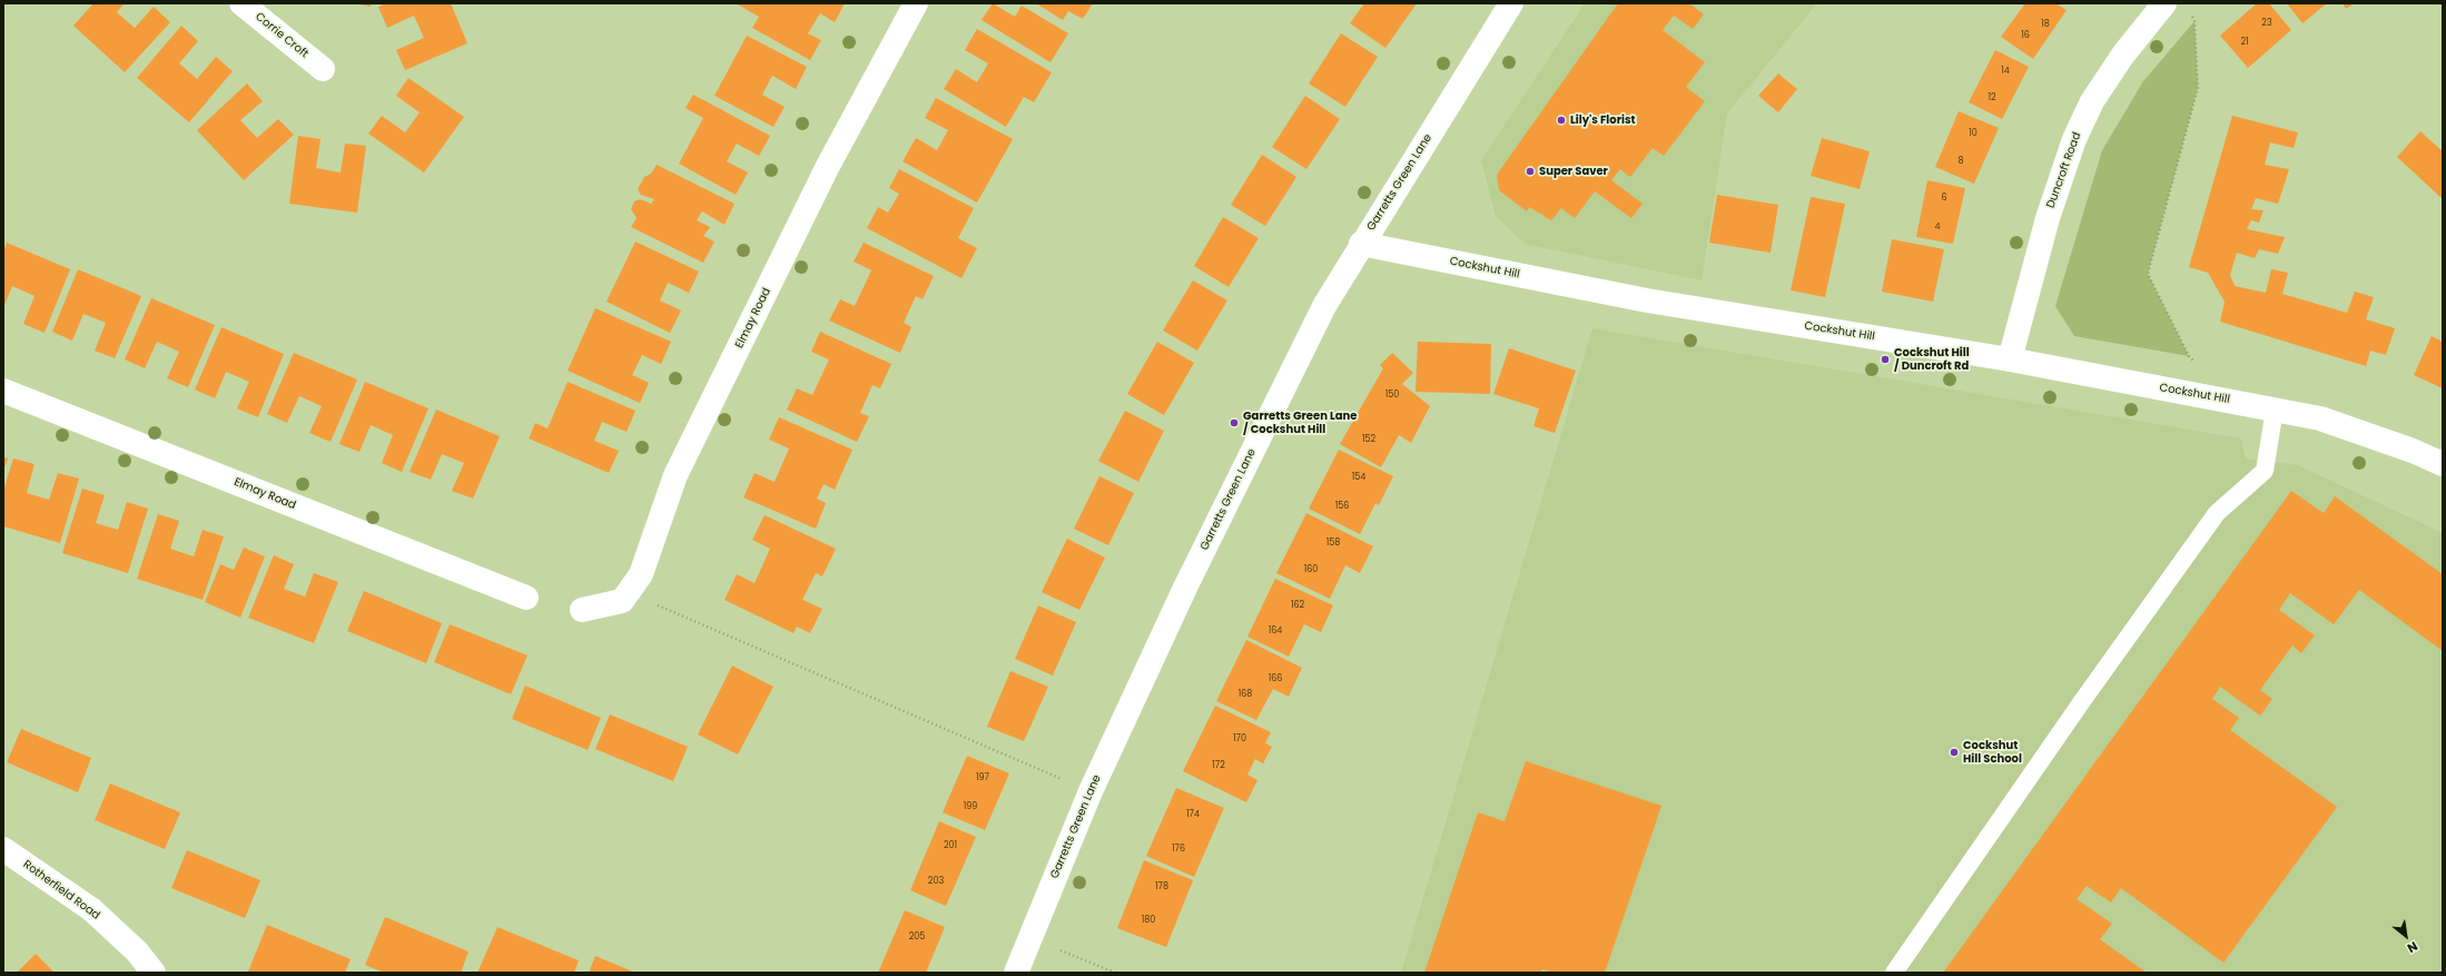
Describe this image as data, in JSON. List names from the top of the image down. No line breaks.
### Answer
{"streets":{"street":["Corrie Croft","Duncroft Road","Garretts Green Lane","Cockshut Hill","Elmay Road","Rotherfield Road"]},"crossings":[["Duncroft Road","Cockshut Hill"],["Garretts Green Lane","Cockshut Hill"]],"places":["Lily's Florist","Super Saver","Cockshut Hill / Duncroft Rd","Garretts Green Lane / Cockshut Hill","Cockshut Hill School"],"house_numbers":["23","18","16","21","14","12","10","8","6","4","150","152","154","156","158","160","162","164","166","168","170","172","197","199","174","201","176","203","178","180","205"],"north":"bottom right"}
